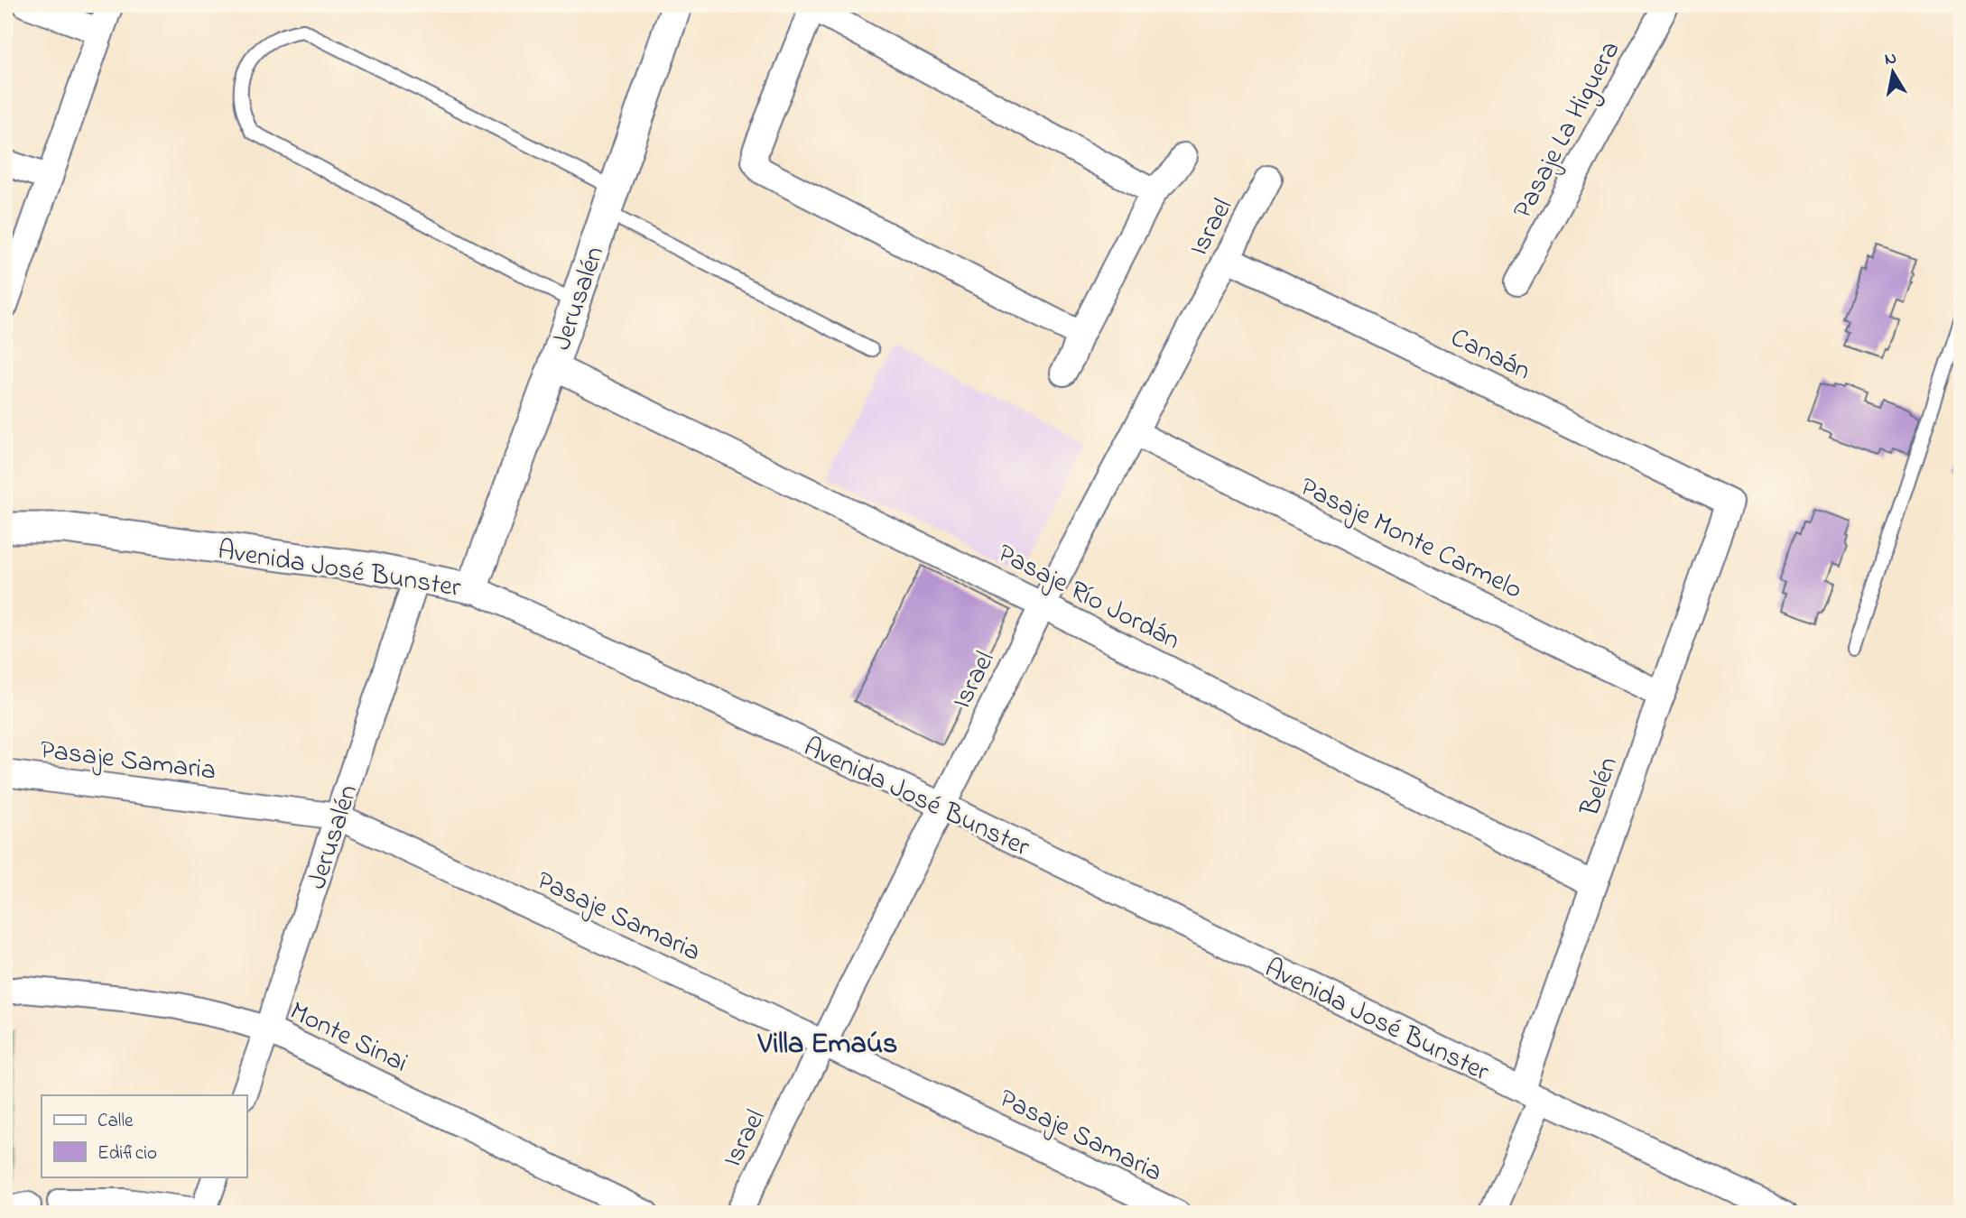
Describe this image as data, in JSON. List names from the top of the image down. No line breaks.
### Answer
{"streets":{"street":["Pasaje La Higuera","Israel","Jerusalén","Canaán","Pasaje Monte Carmelo","Avenida José Bunster","Pasaje Río Jordán","Pasaje Samaria","Belén","Monte Sinai"]},"crossings":[["Israel","Canaán"],["Israel","Pasaje Monte Carmelo"],["Israel","Avenida José Bunster"],["Israel","Pasaje Río Jordán"],["Israel","Pasaje Samaria"],["Jerusalén","Avenida José Bunster"],["Jerusalén","Pasaje Río Jordán"],["Jerusalén","Pasaje Samaria"],["Jerusalén","Monte Sinai"],["Canaán","Belén"],["Pasaje Monte Carmelo","Belén"],["Avenida José Bunster","Belén"],["Pasaje Río Jordán","Belén"]],"districts":["Villa Emaús"],"legend":["Calle","Edificio"],"north":"top"}
